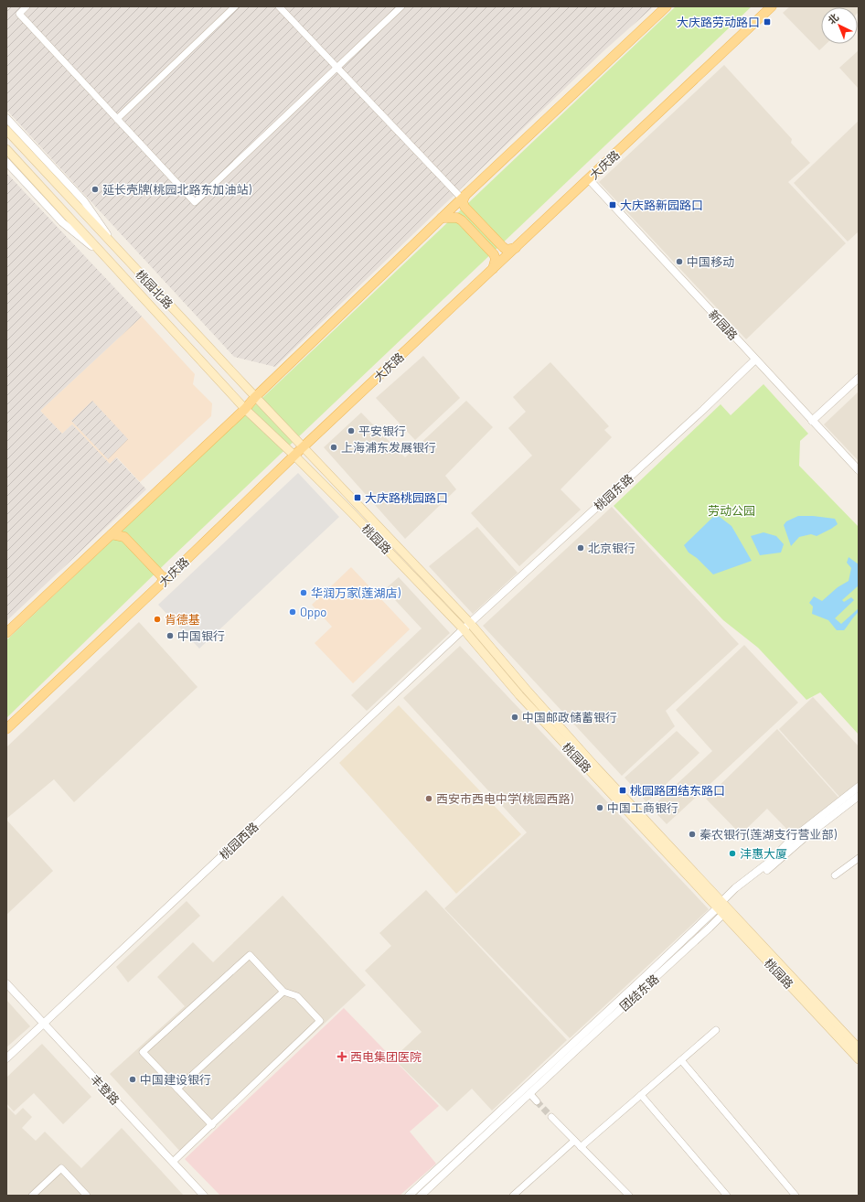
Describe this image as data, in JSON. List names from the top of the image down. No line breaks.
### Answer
{"streets":{"main road":["大庆路","桃园北路","桃园路"],"street":["新园路","桃园东路","桃园西路","团结东路","丰登路"]},"crossings":[["大庆路","桃园北路"],["大庆路","新园路"],["大庆路","桃园路"],["桃园北路","桃园路"],["新园路","桃园东路"],["桃园东路","桃园路"],["桃园东路","桃园西路"],["桃园路","桃园西路"],["桃园路","团结东路"],["桃园西路","丰登路"]],"parks":["劳动公园"],"places":{"transit":["大庆路劳动路口","大庆路新园路口","大庆路桃园路口","桃园路团结东路口"],"other":["延长壳牌(桃园北路东加油站)","中国移动","平安银行","上海浦东发展银行","北京银行","华润万家(莲湖店)","Oppo","肯德基","中国银行","中国邮政储蓄银行","西安市西电中学(桃园西路)","中国工商银行","秦农银行(莲湖支行营业部)","沣惠大厦","中国建设银行"],"health":["西电集团医院"]},"north":"top left"}
